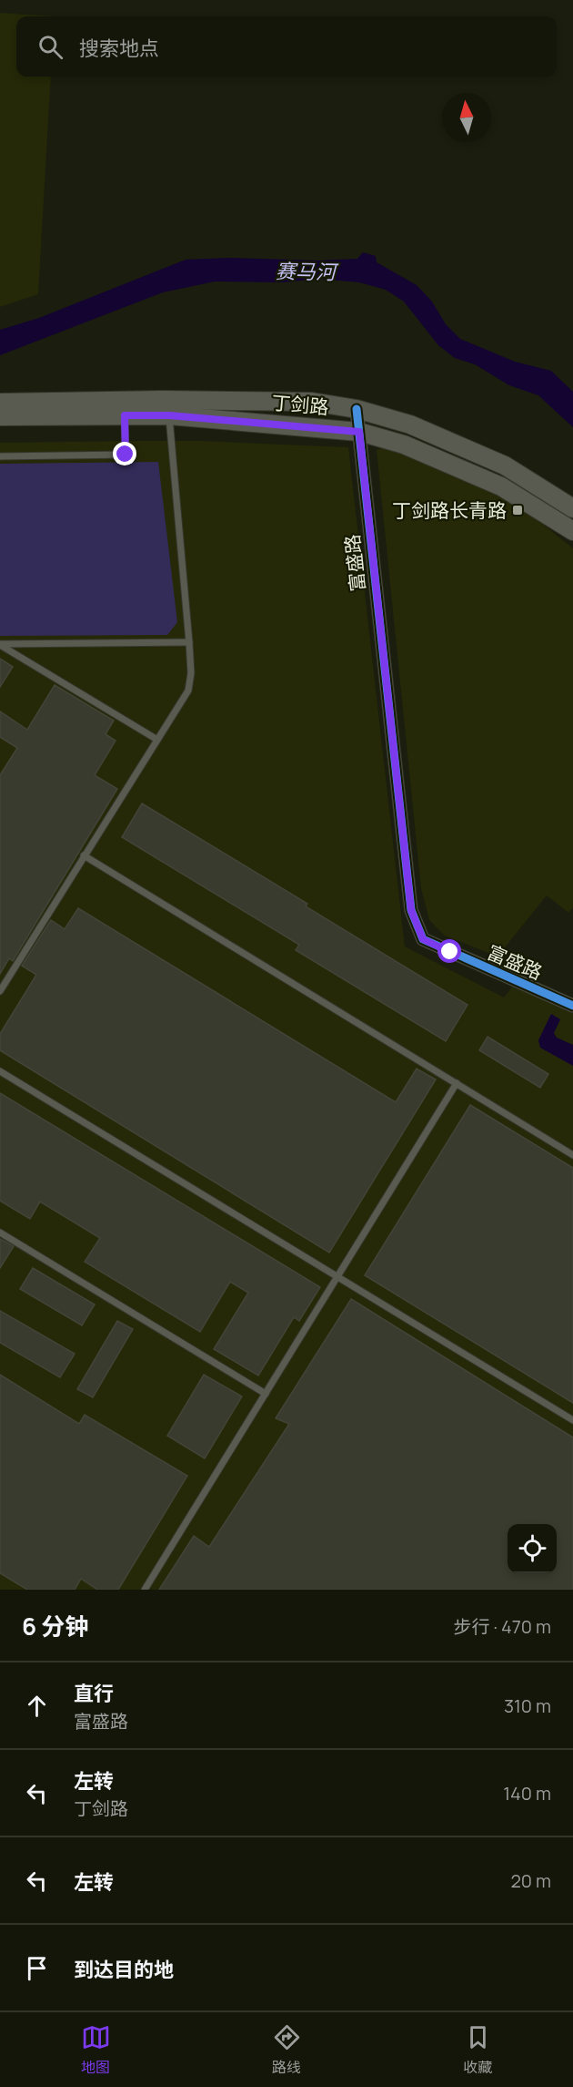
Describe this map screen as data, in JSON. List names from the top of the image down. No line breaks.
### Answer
{"streets":{"main road":["丁剑路"],"street":["富盛路"]},"crossings":[["丁剑路","富盛路"]],"water":["赛马河"],"places":{"transit":["丁剑路长青路"]},"north":"top","page":{"search":"搜索地点","heading":["6 分钟","步行 · 470 m"],"list":[["直行","富盛路","310 m"],["左转","丁剑路","140 m"],["左转","20 m"],"到达目的地"],"nav":["地图","路线","收藏"]}}
